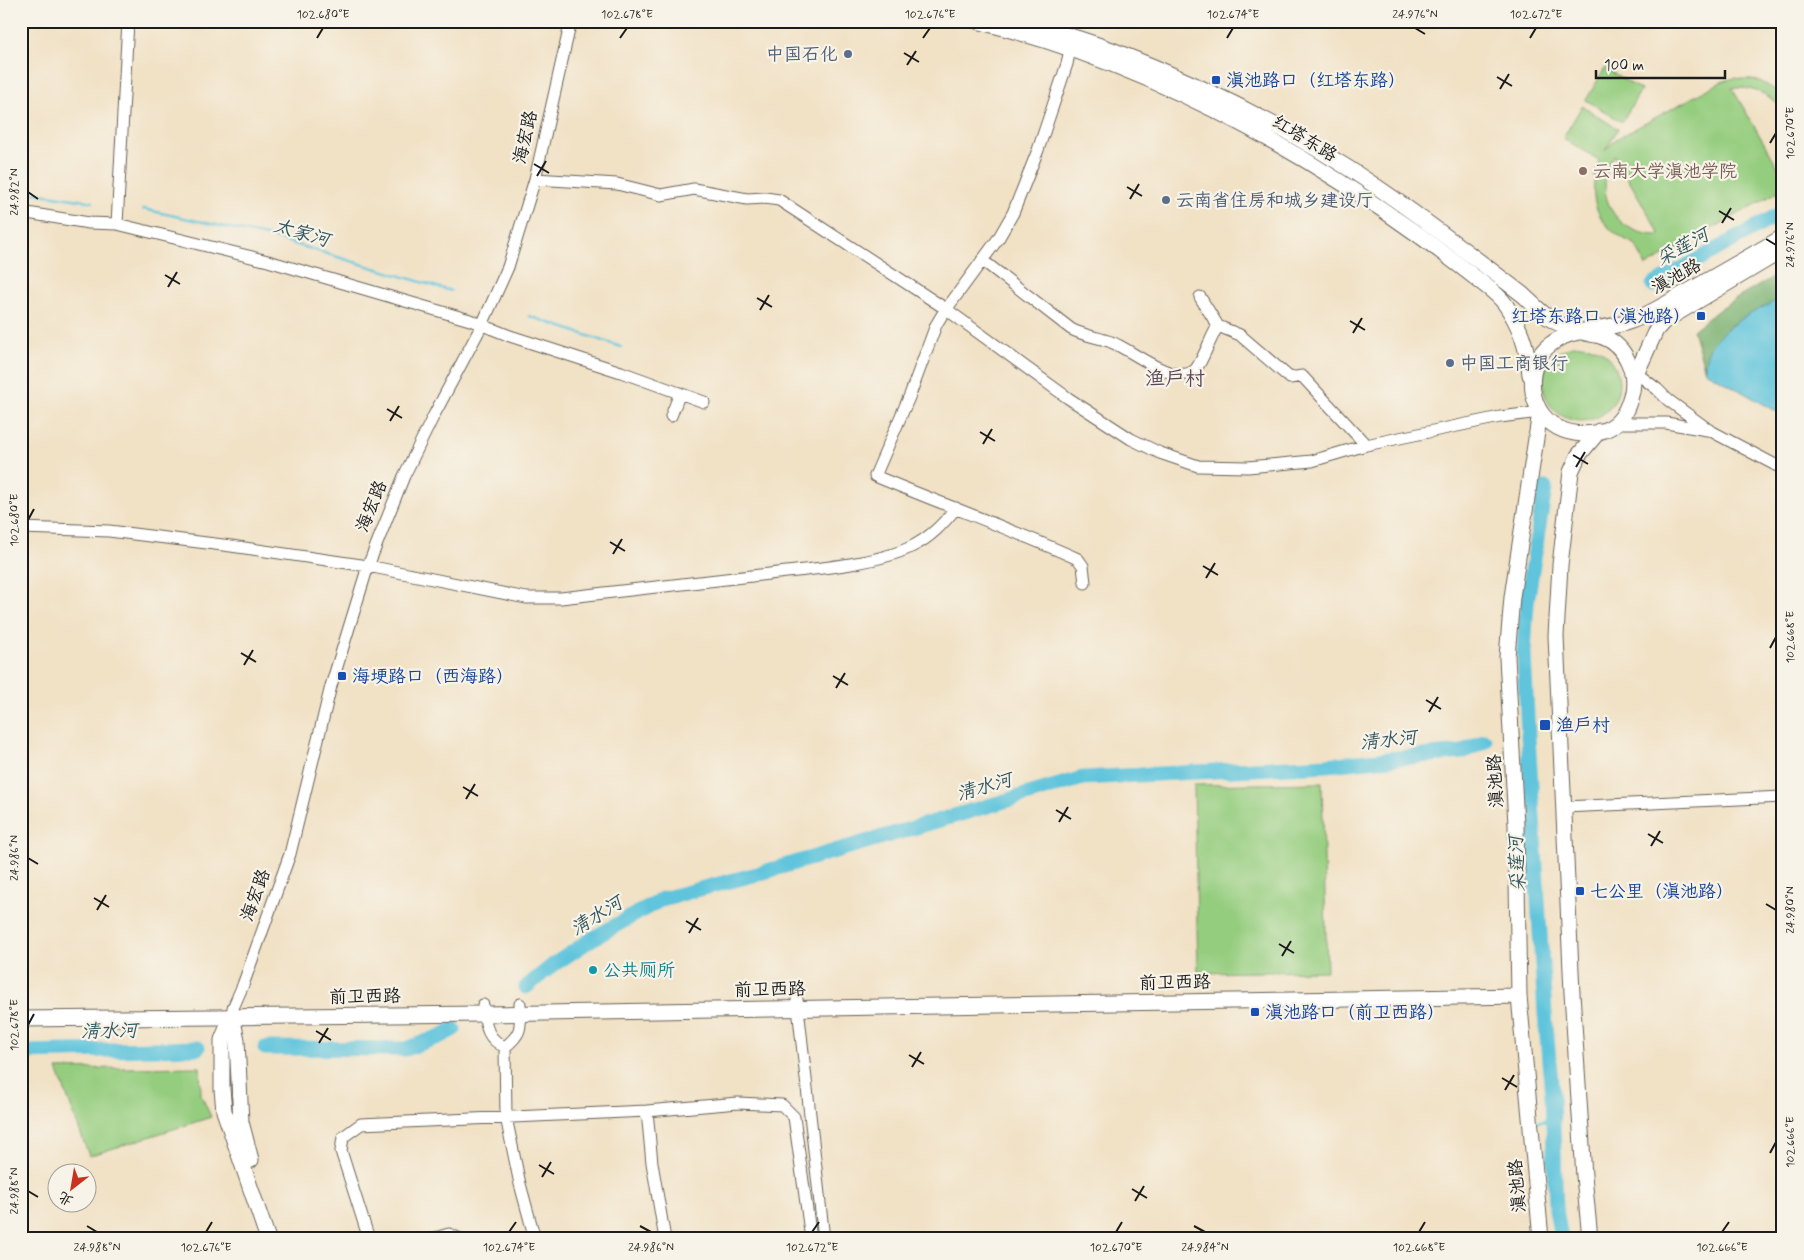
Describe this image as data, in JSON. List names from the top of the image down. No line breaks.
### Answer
{"streets":{"main road":["海宏路","红塔东路","滇池路","前卫西路"]},"crossings":[["海宏路","前卫西路"],["红塔东路","滇池路"],["滇池路","前卫西路"]],"districts":["渔户村"],"water":["太家河","采莲河","清水河"],"places":{"other":["中国石化","云南大学滇池学院","云南省住房和城乡建设厅","中国工商银行","公共厕所"],"transit":["滇池路口（红塔东路）","红塔东路口（滇池路）","海埂路口（西海路）","渔户村","七公里（滇池路）","滇池路口（前卫西路）"]},"scale_bar":"100 m","north":"bottom left","coordinates":["102.680°E","102.678°E","102.676°E","102.674°E","24.976°N","102.672°E","102.670°E","24.982°N","102.668°E","24.986°N","24.980°N","102.666°E","24.988°N","24.984°N"]}
